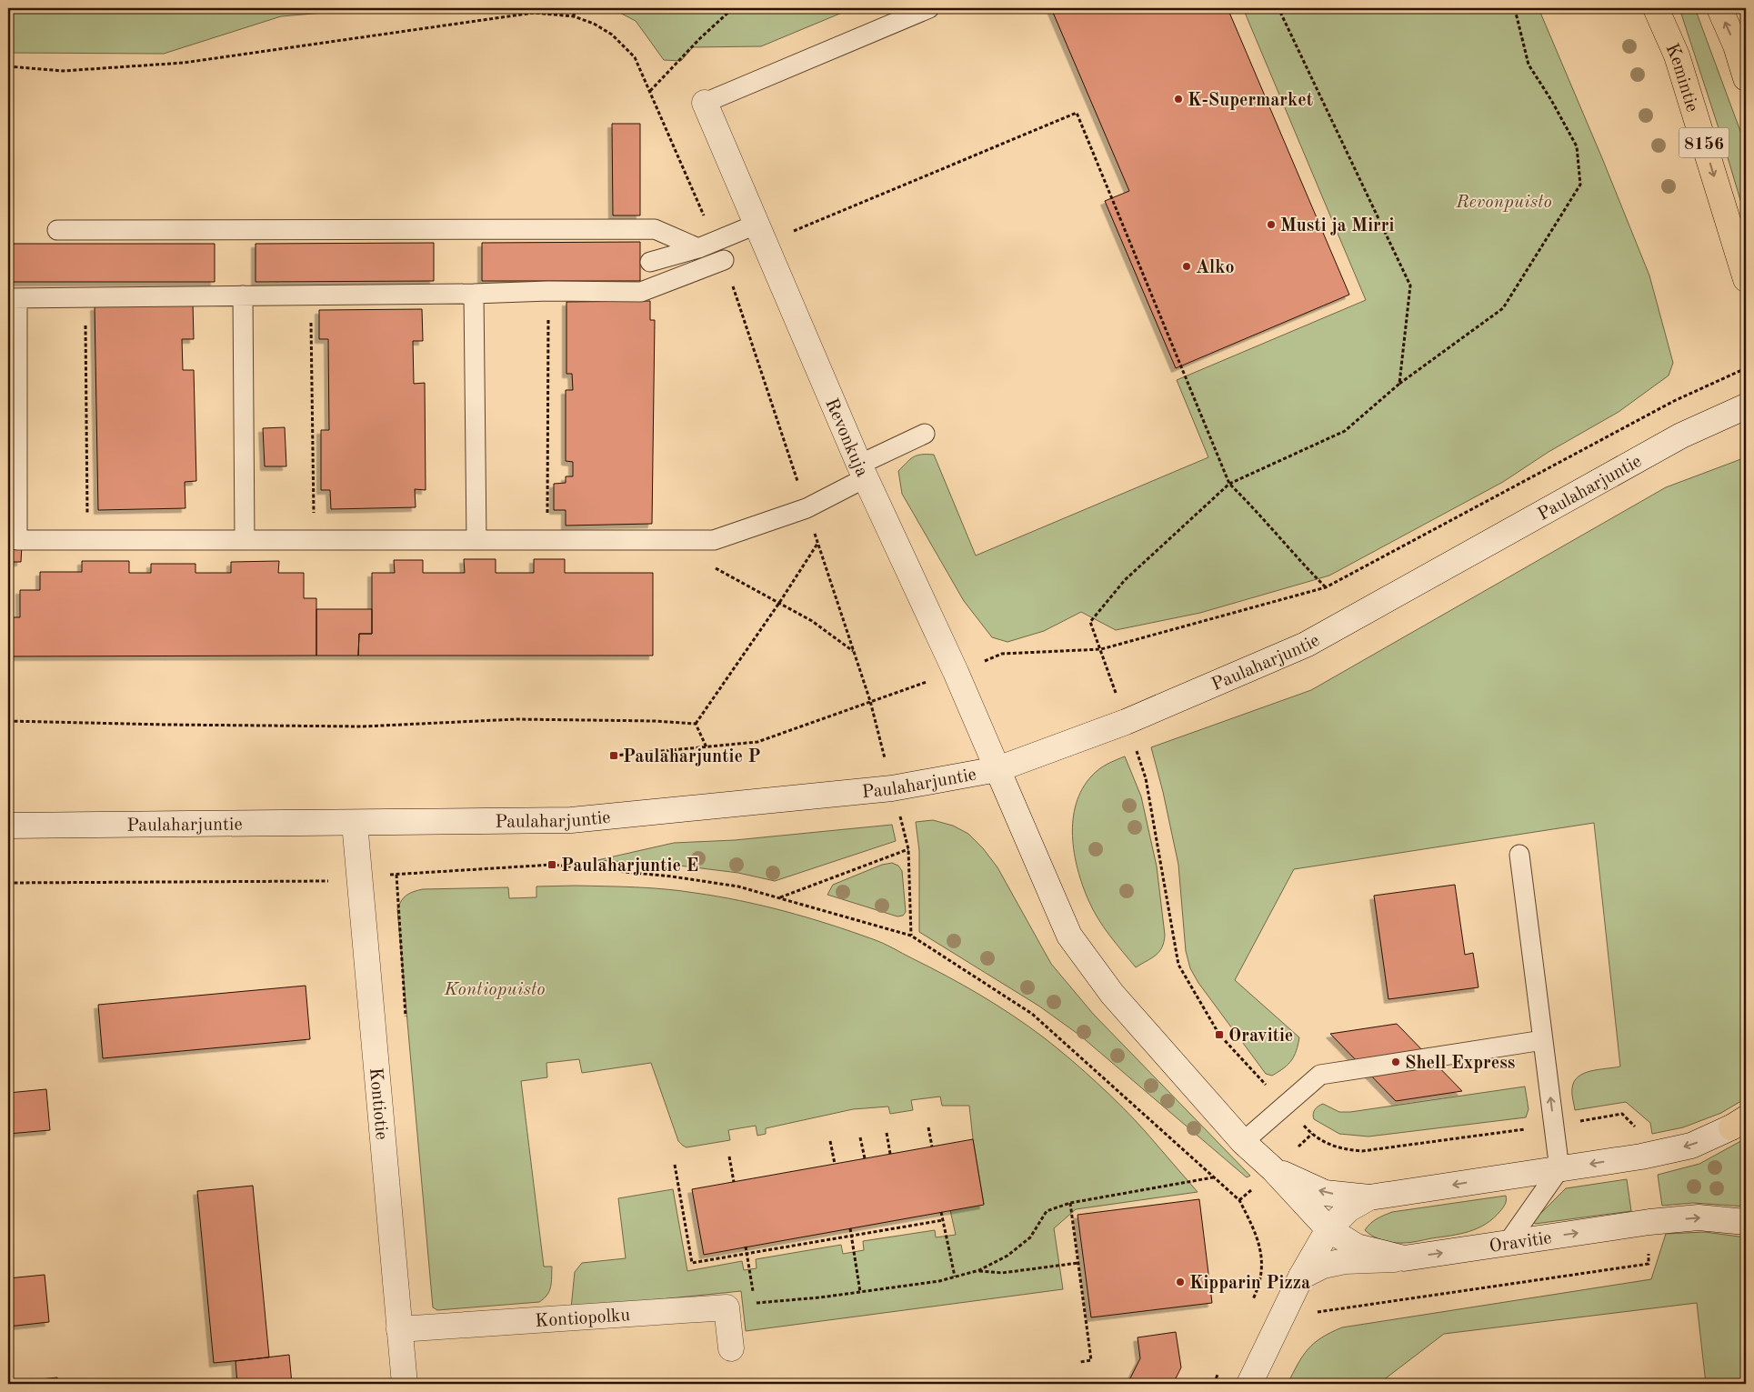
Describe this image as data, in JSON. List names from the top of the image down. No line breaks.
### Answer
{"streets":{"main road":["Kemintie","8156"],"street":["Revonkuja","Paulaharjuntie","Kontiotie","Oravitie","Kontiopolku"]},"crossings":[["Revonkuja","Paulaharjuntie"],["Revonkuja","Oravitie"],["Paulaharjuntie","Kontiotie"],["Paulaharjuntie","Oravitie"],["Kontiotie","Kontiopolku"]],"one_way":["Kemintie"],"parks":["Revonpuisto","Kontiopuisto"],"places":{"other":["K-Supermarket","Musti ja Mirri","Alko","Shell Express","Kipparin Pizza"],"transit":["Paulaharjuntie P","Paulaharjuntie E","Oravitie"]}}
